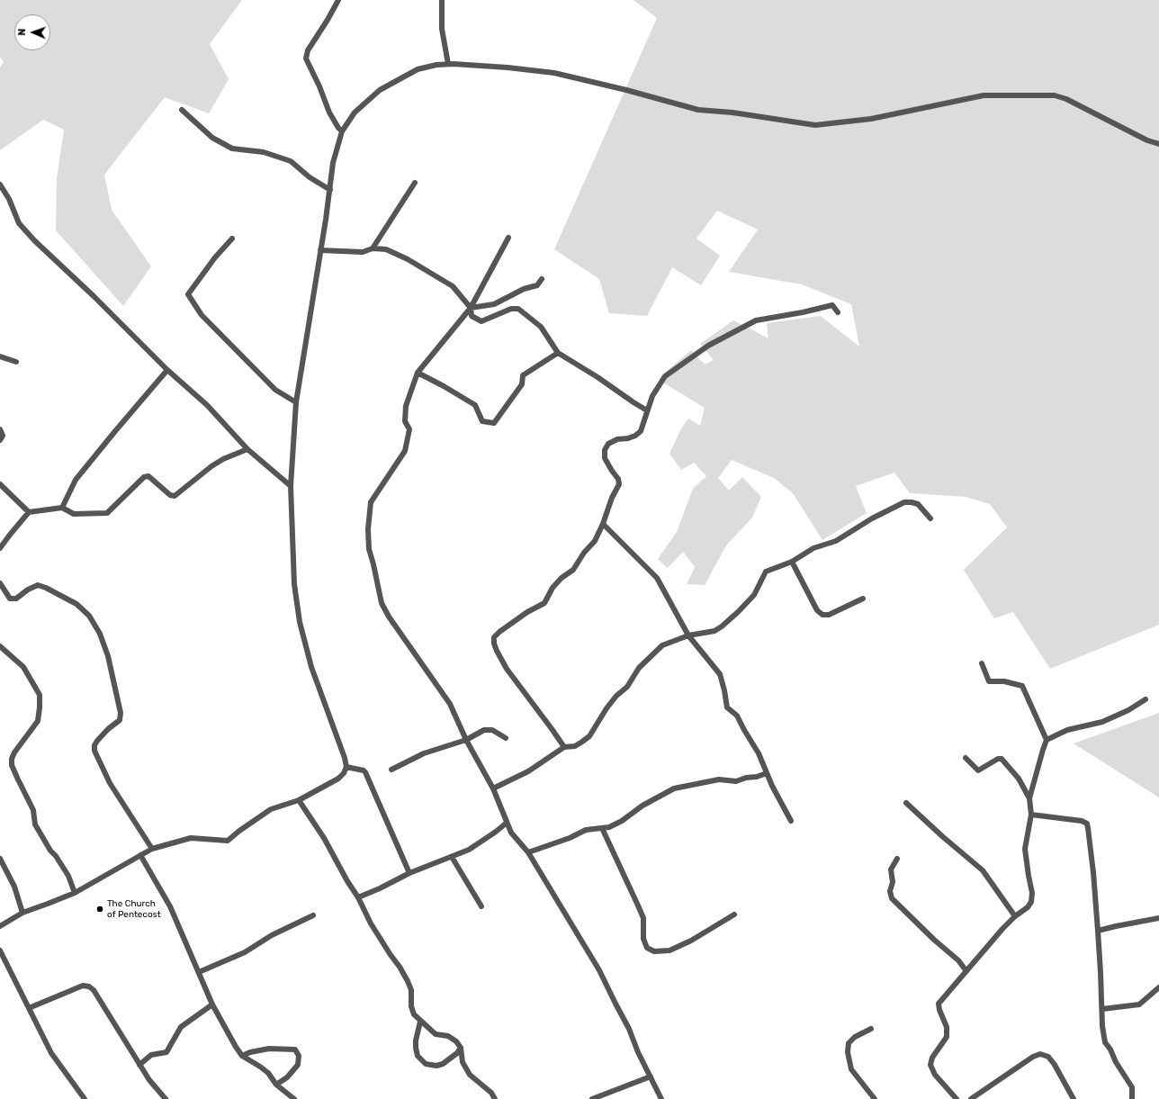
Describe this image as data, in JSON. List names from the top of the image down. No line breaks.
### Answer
{"places":["The Church of Pentecost"],"north":"left"}
